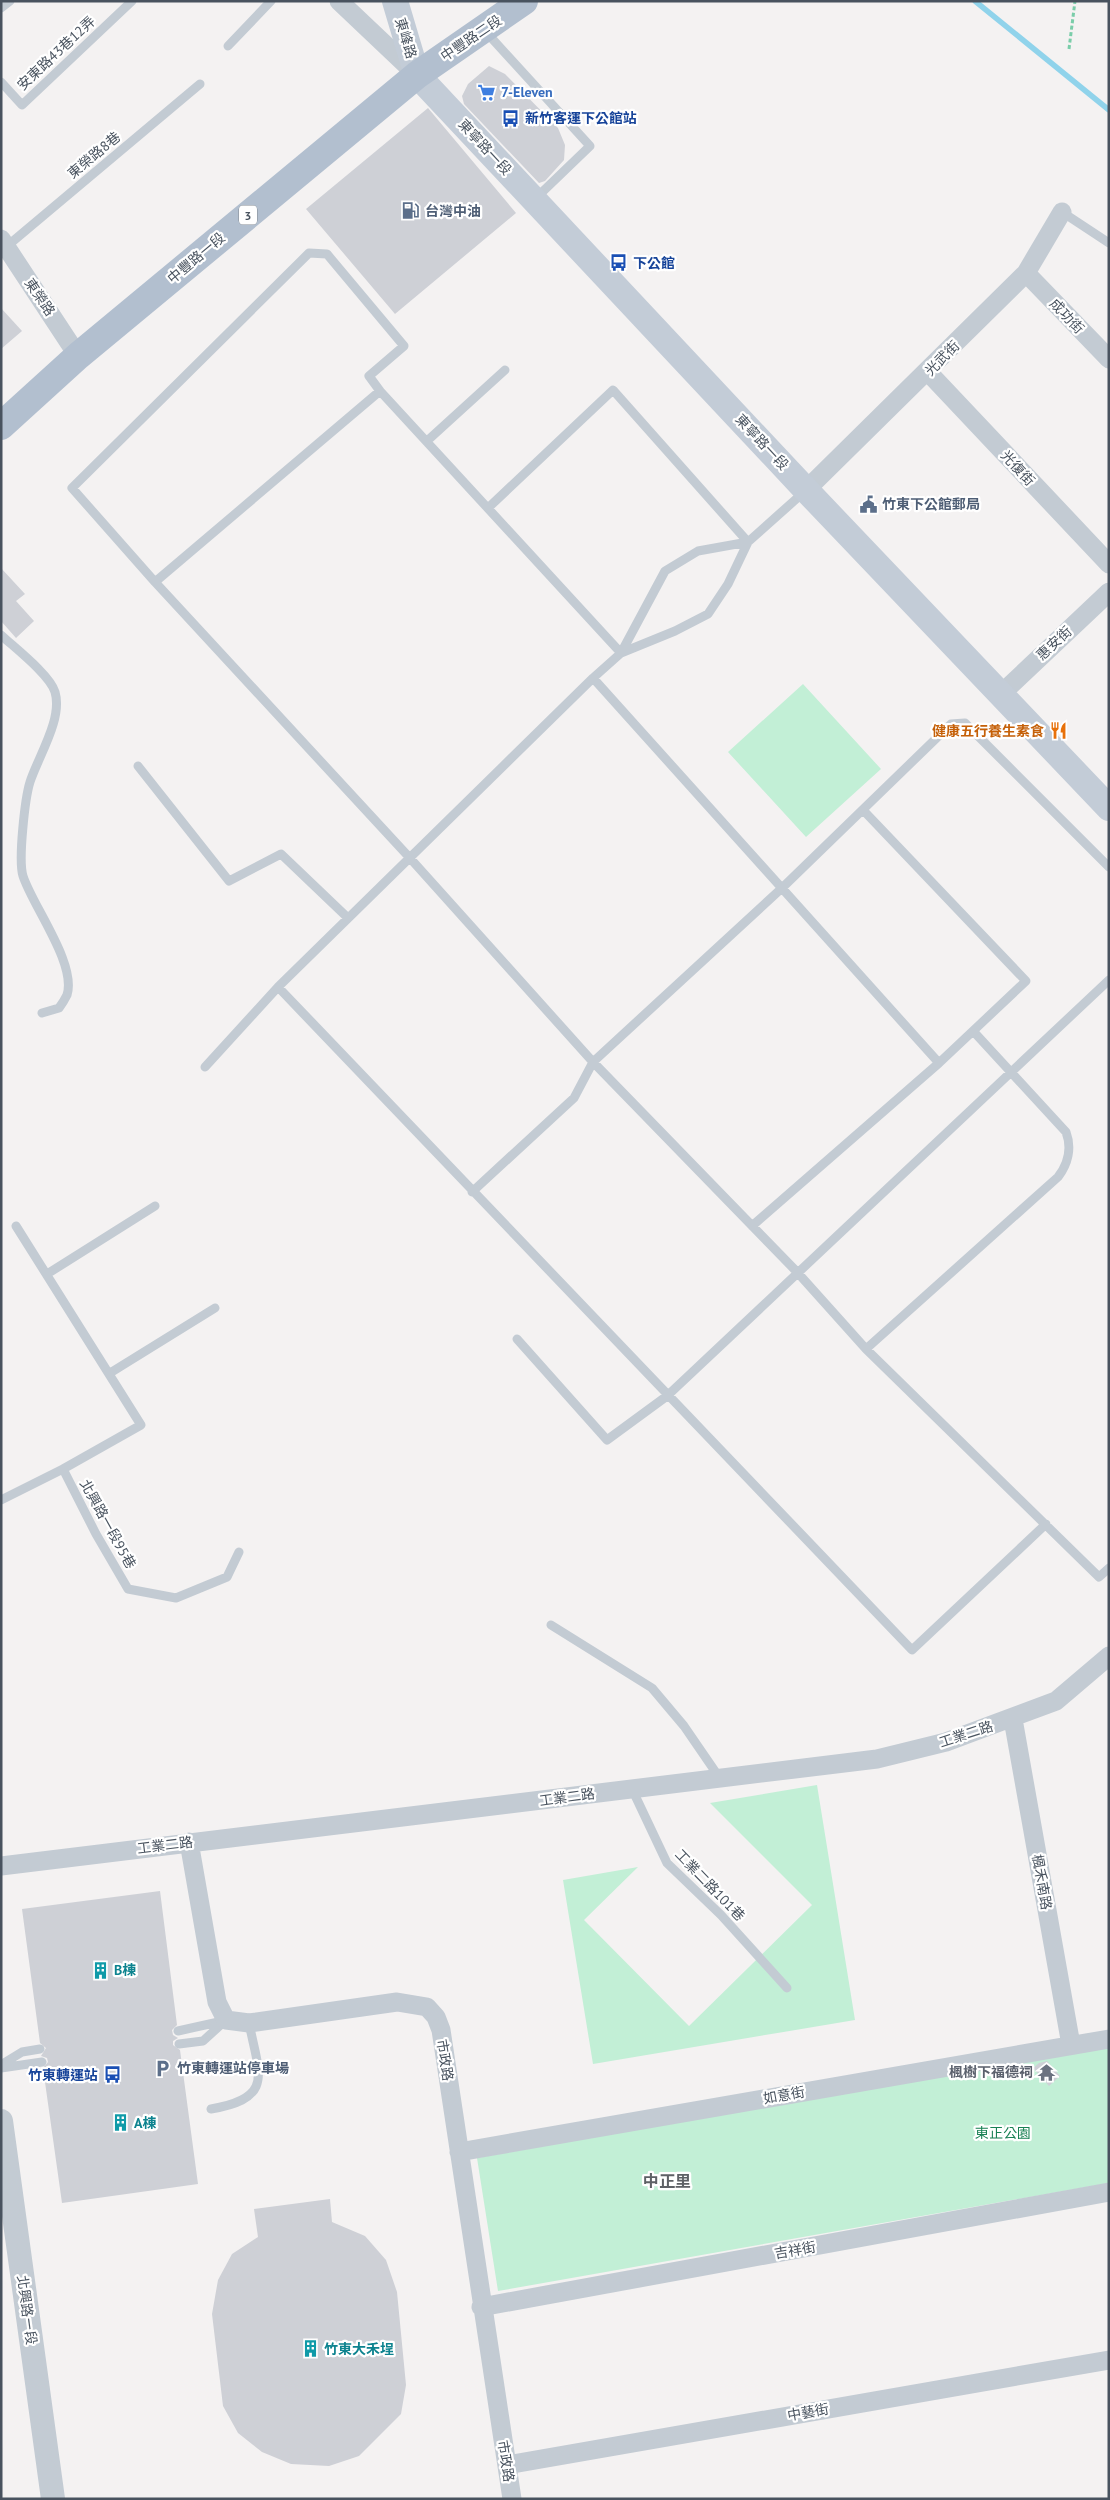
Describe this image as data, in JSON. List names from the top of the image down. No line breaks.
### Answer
{"streets":{"main road":["東峰路","中豐路二段","東寧路一段","3","中豐路一段"],"street":["東榮路","成功街","光武街","光復街","惠安街","工業二路","楓禾南路","市政路","如意街","吉祥街","北興路ㄧ段","中藝街"],"lane":["安東路43巷12弄","東榮路8巷","北興路一段95巷","工業二路101巷"]},"crossings":[["東峰路","中豐路二段"],["東峰路","東寧路一段"],["東峰路","中豐路一段"],["中豐路二段","東寧路一段"],["中豐路二段","中豐路一段"],["東寧路一段","中豐路一段"],["東寧路一段","光武街"],["東寧路一段","惠安街"],["東榮路8巷","東榮路"],["中豐路一段","東榮路"],["成功街","光武街"],["光武街","光復街"],["工業二路","楓禾南路"],["工業二路","工業二路101巷"],["楓禾南路","如意街"],["市政路","如意街"],["市政路","吉祥街"],["市政路","中藝街"]],"districts":["中正里"],"parks":["東正公園"],"places":{"supermarket":["7-Eleven"],"bus stop":["新竹客運下公館站","下公館","竹東轉運站"],"fuel station":["台灣中油"],"public building":["竹東下公館郵局"],"restaurant":["健康五行養生素食"],"building":["B棟","A棟","竹東大禾埕"],"parking":["竹東轉運站停車場"],"temple":["楓樹下福德祠"]}}
